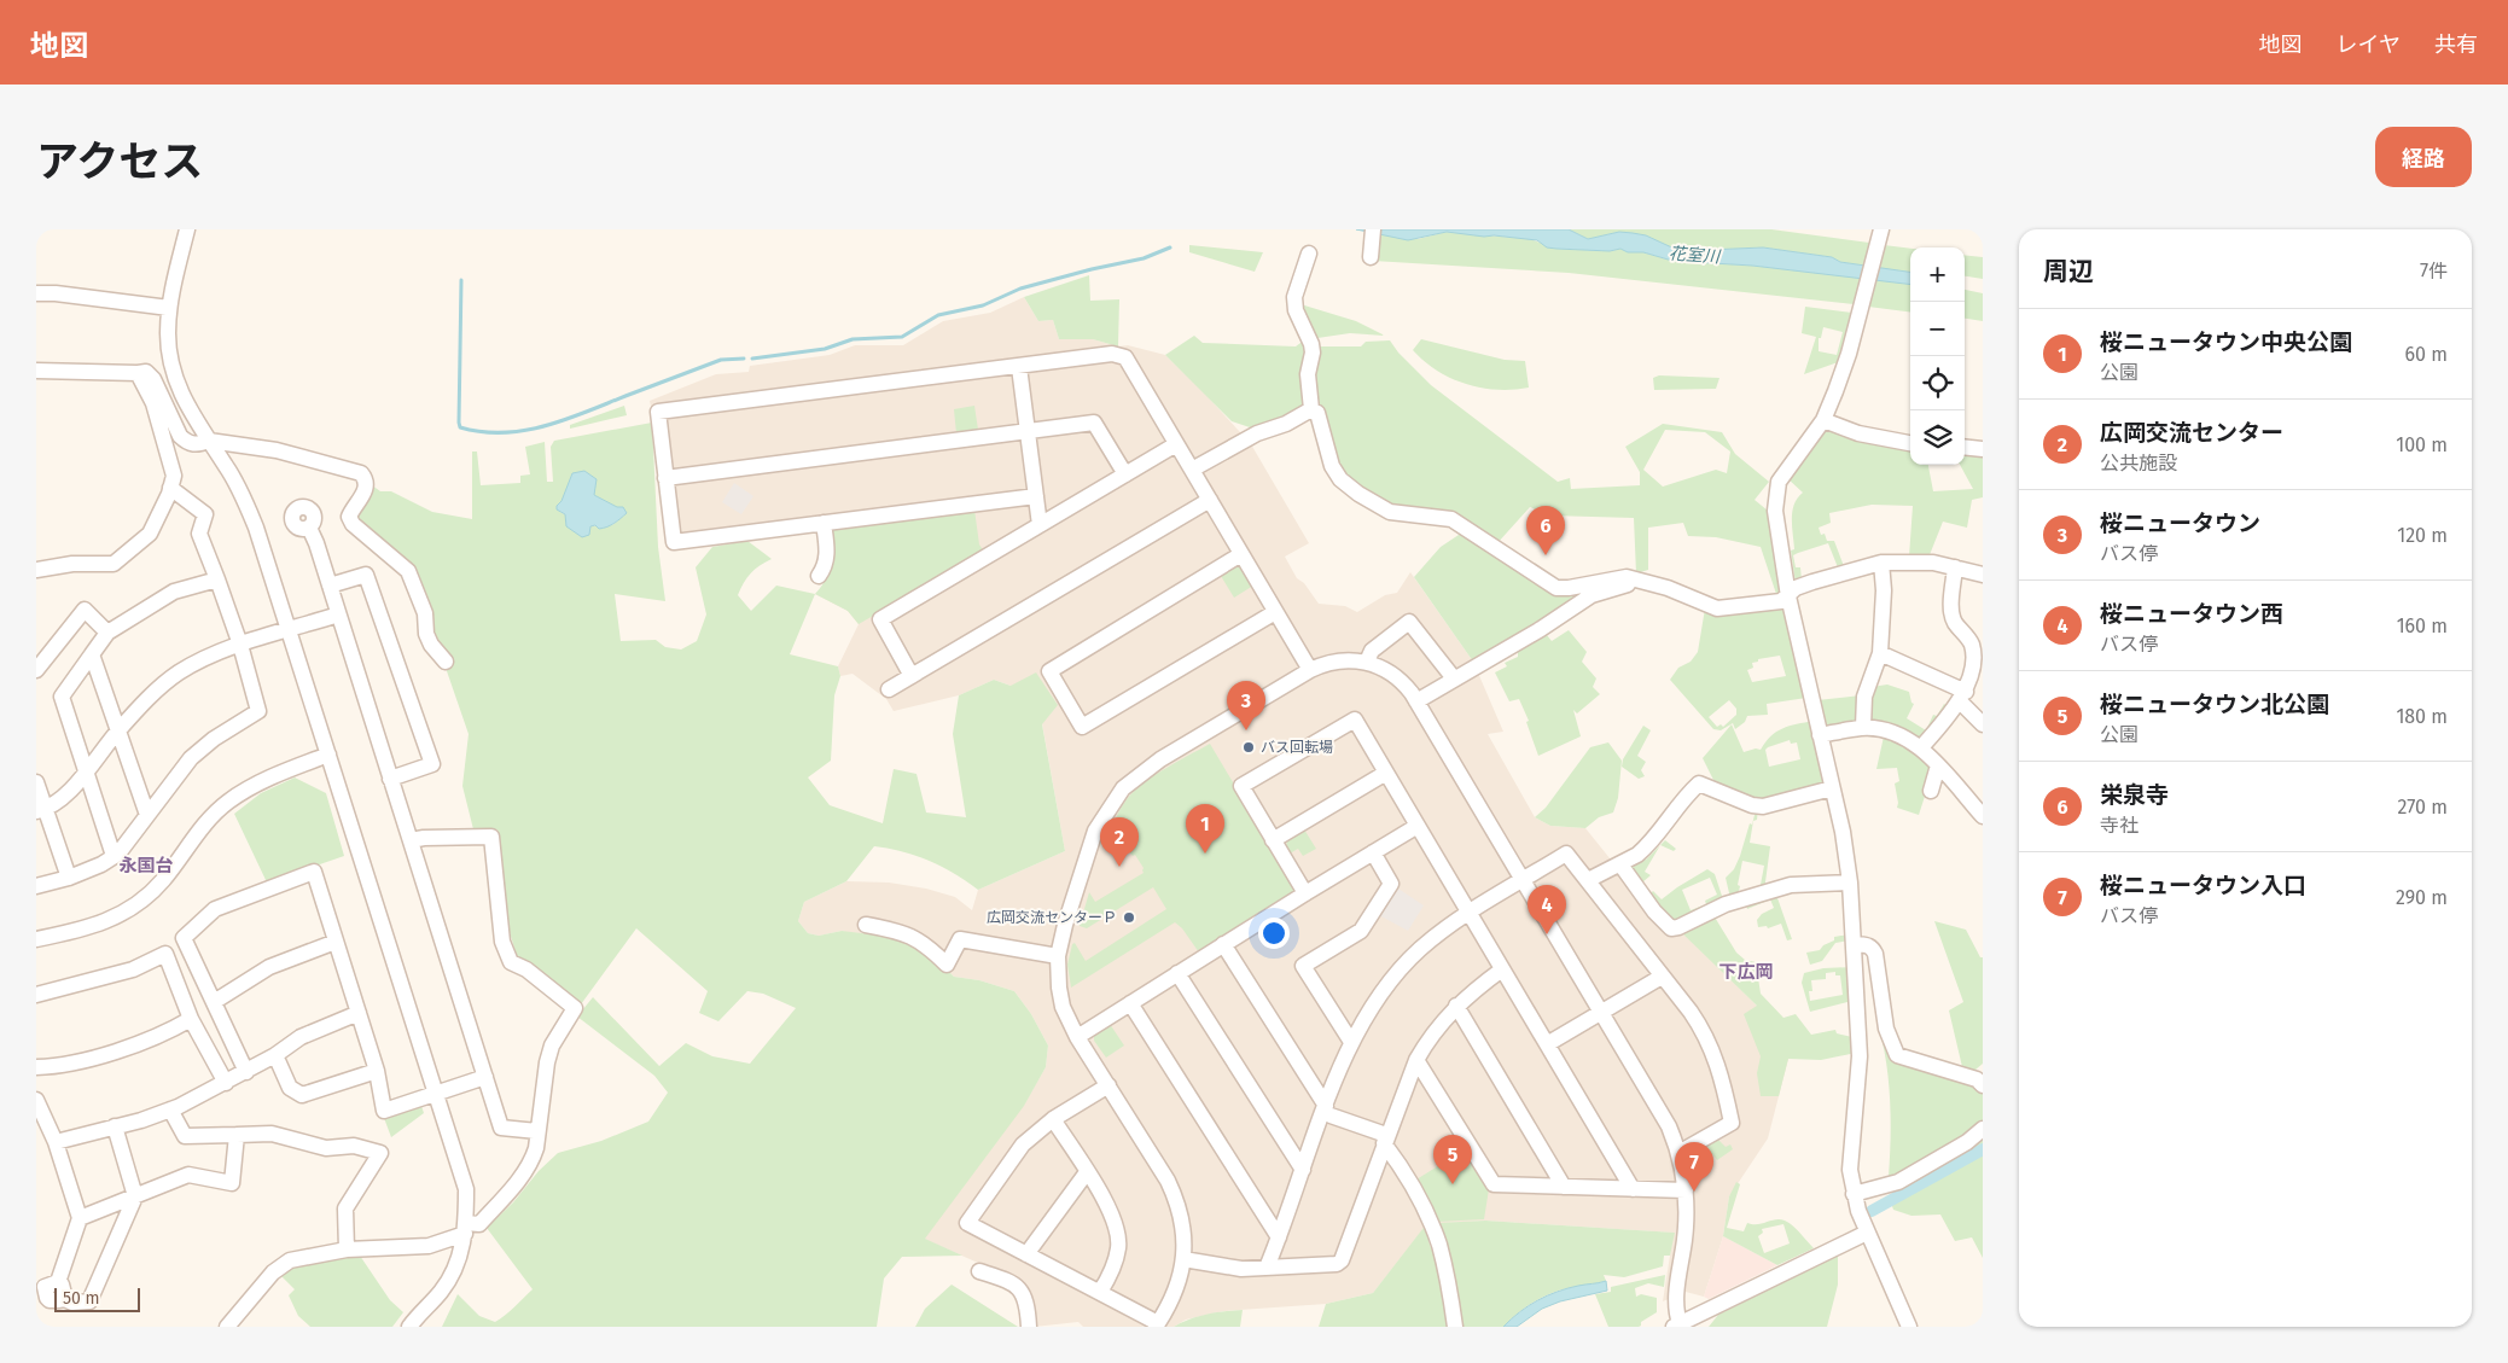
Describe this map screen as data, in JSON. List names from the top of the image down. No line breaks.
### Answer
{"districts":["永国台","下広岡"],"water":["花室川"],"places":["バス回転場","広岡交流センターＰ"],"scale_bar":"50 m","page":{"header":"地図","nav":["地図","レイヤ","共有"],"title":"アクセス","buttons":"経路","heading":["周辺","7件"],"map_buttons":["+","−"],"list":[{"mark":"1","name":"桜ニュータウン中央公園","note":"公園","value":"60 m"},{"mark":"2","name":"広岡交流センター","note":"公共施設","value":"100 m"},{"mark":"3","name":"桜ニュータウン","note":"バス停","value":"120 m"},{"mark":"4","name":"桜ニュータウン西","note":"バス停","value":"160 m"},{"mark":"5","name":"桜ニュータウン北公園","note":"公園","value":"180 m"},{"mark":"6","name":"栄泉寺","note":"寺社","value":"270 m"},{"mark":"7","name":"桜ニュータウン入口","note":"バス停","value":"290 m"}],"pins":["6","3","1","2","4","5","7"],"scale":"50 m"}}
